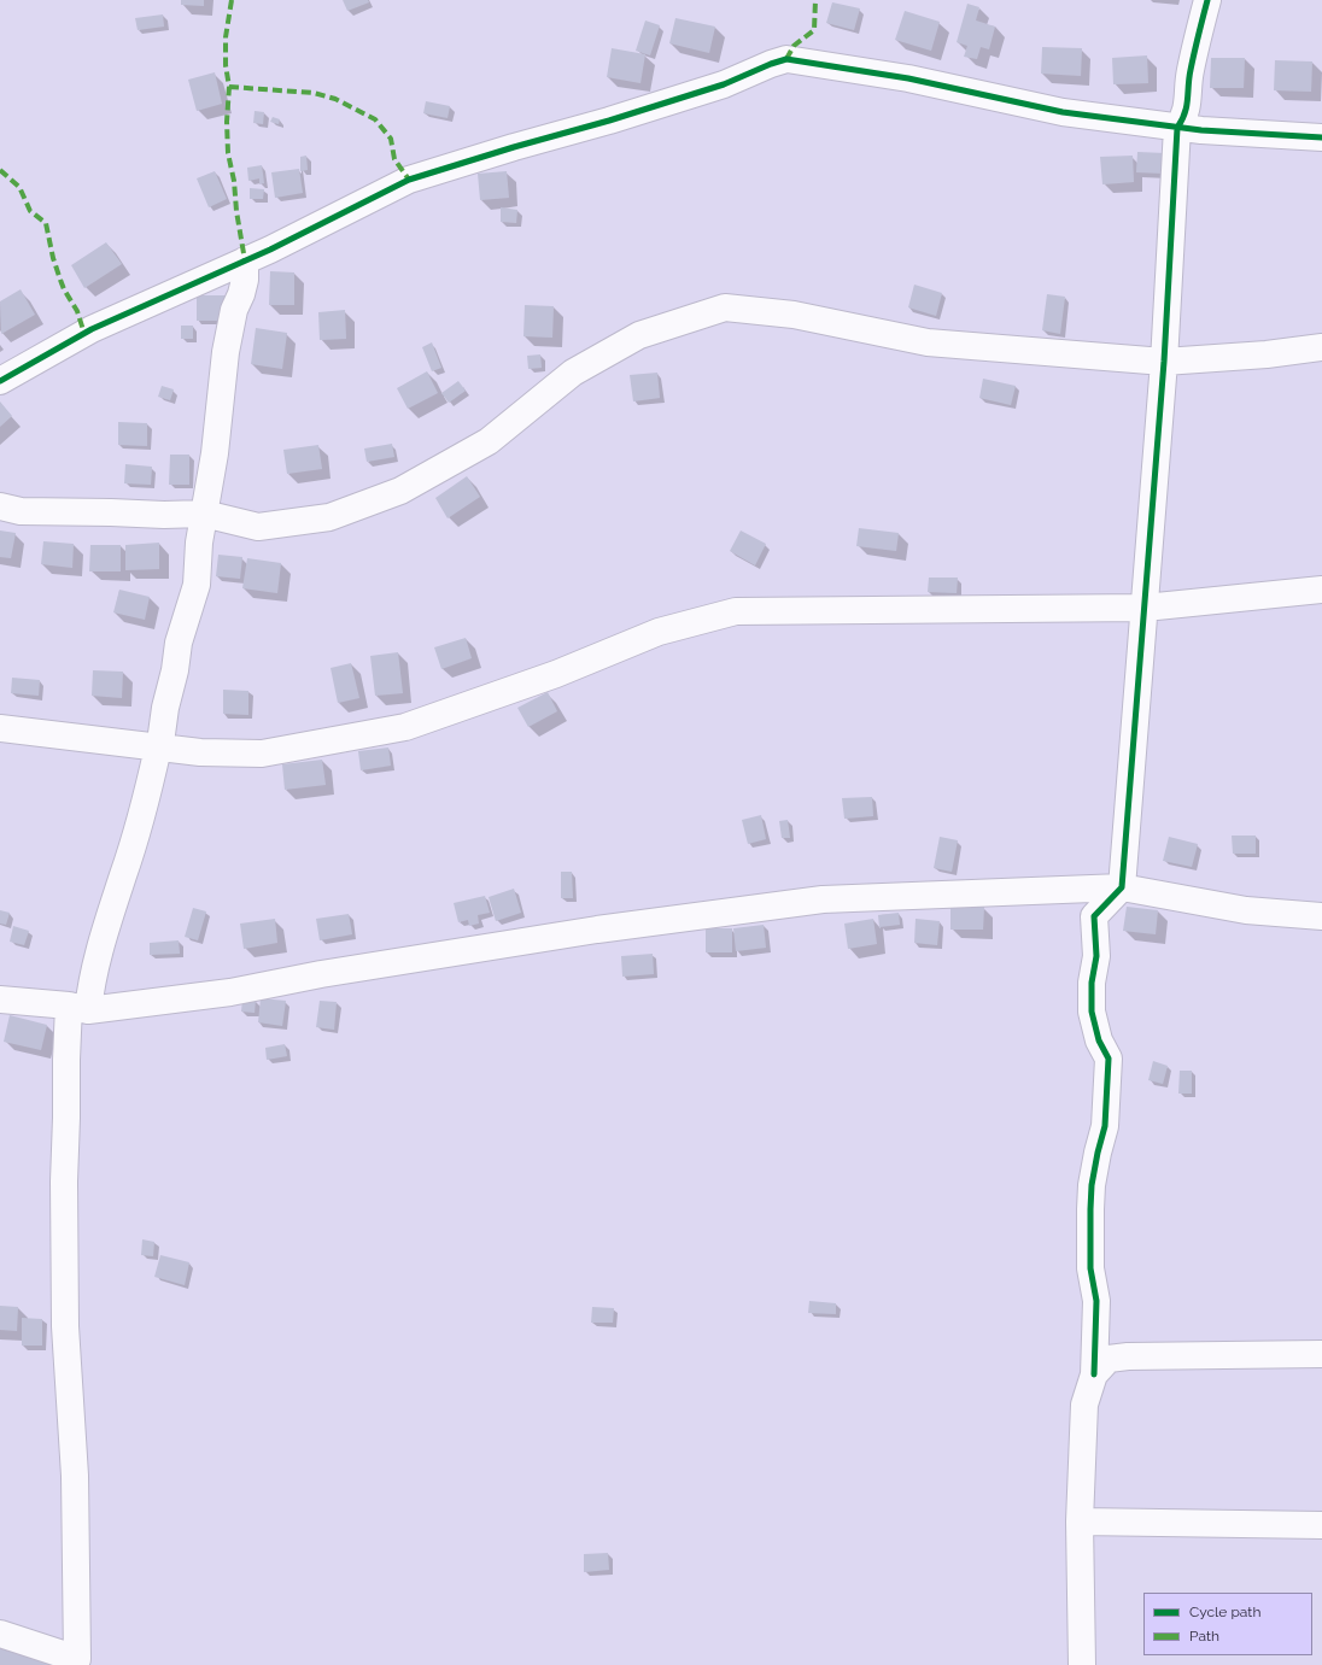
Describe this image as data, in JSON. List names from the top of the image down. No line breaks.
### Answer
{"legend":["Cycle path","Path"]}
